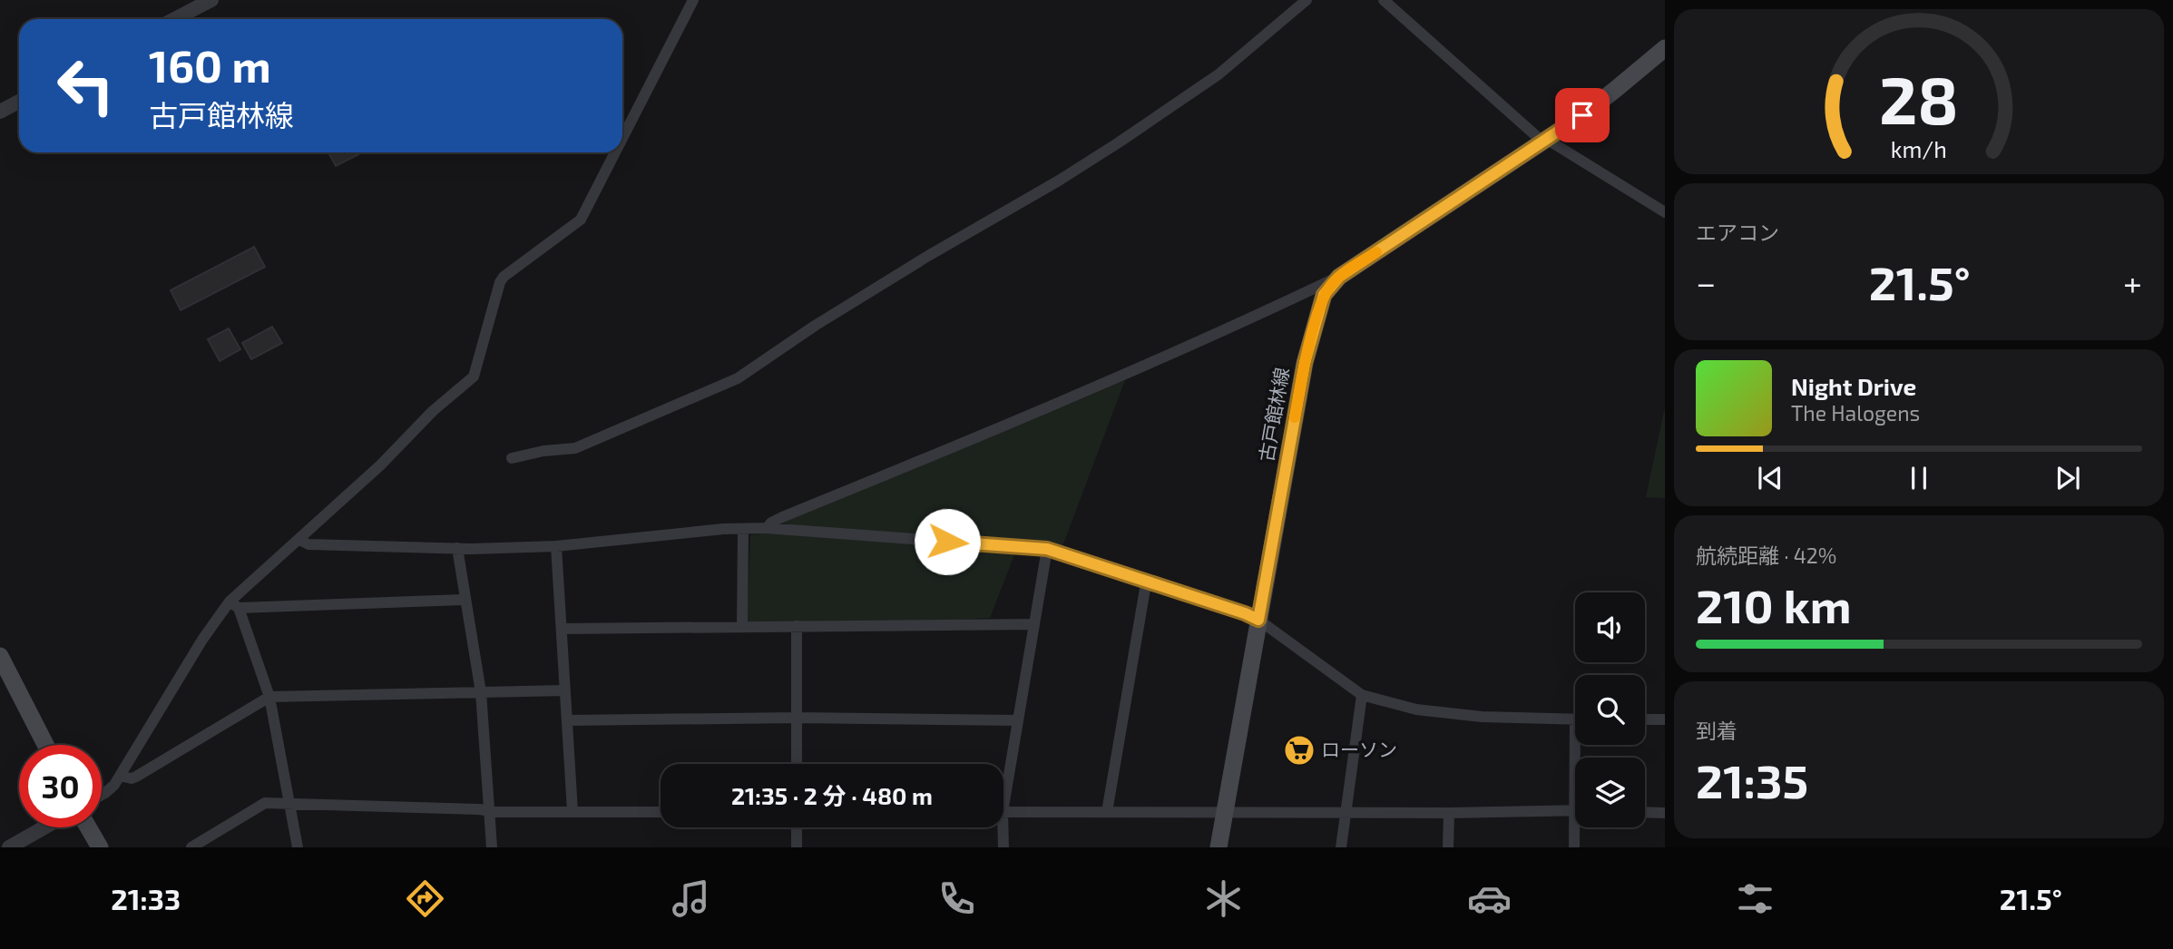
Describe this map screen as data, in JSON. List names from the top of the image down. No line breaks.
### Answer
{"streets":{"main road":["古戸館林線"]},"places":{"supermarket":["ローソン"]},"page":{"turn":["160 m","古戸館林線"],"tile":["エアコン",["航続距離 · 42%","210 km"],["到着","21:35"]],"heat":["−","21.5°","+"],"song":["Night Drive","The Halogens"],"limit":"30","trip":"21:35 · 2 分 · 480 m","tabs":["21:33","21.5°"],"gauge":["28","km/h"]}}
